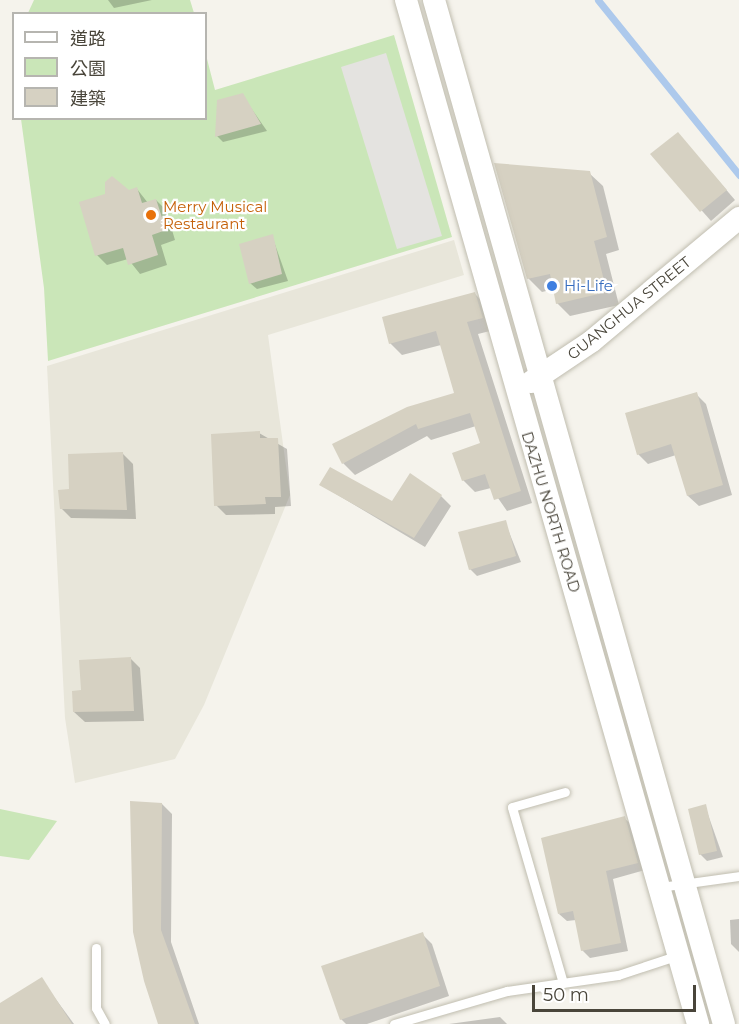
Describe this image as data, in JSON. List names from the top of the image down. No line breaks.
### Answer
{"streets":{"street":["GUANGHUA STREET","DAZHU NORTH ROAD"]},"crossings":[["GUANGHUA STREET","DAZHU NORTH ROAD"]],"places":["Merry Musical Restaurant","Hi-Life"],"legend":["道路","公園","建築"],"scale_bar":"50 m"}
